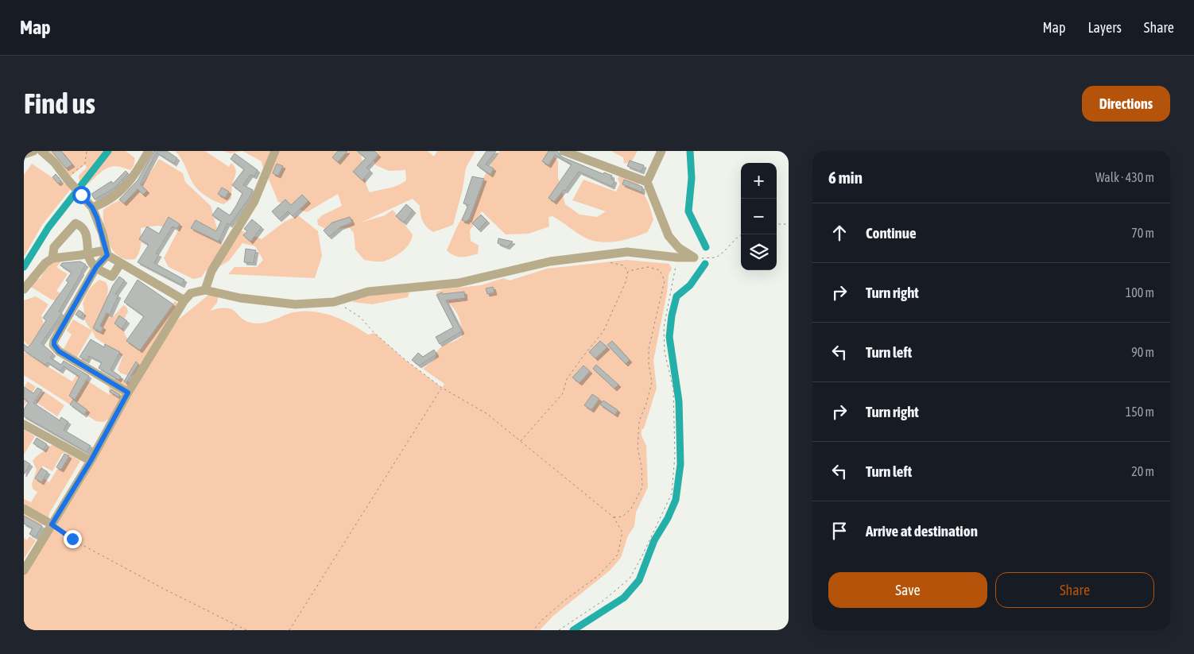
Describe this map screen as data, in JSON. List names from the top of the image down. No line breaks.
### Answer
{"page":{"header":"Map","nav":["Map","Layers","Share"],"buttons":["Directions",["Save","Share"]],"title":"Find us","heading":["6 min","Walk · 430 m"],"map_buttons":["+","−"],"list":[["Continue","70 m"],["Turn right","100 m"],["Turn left","90 m"],["Turn right","150 m"],["Turn left","20 m"],"Arrive at destination"]}}
